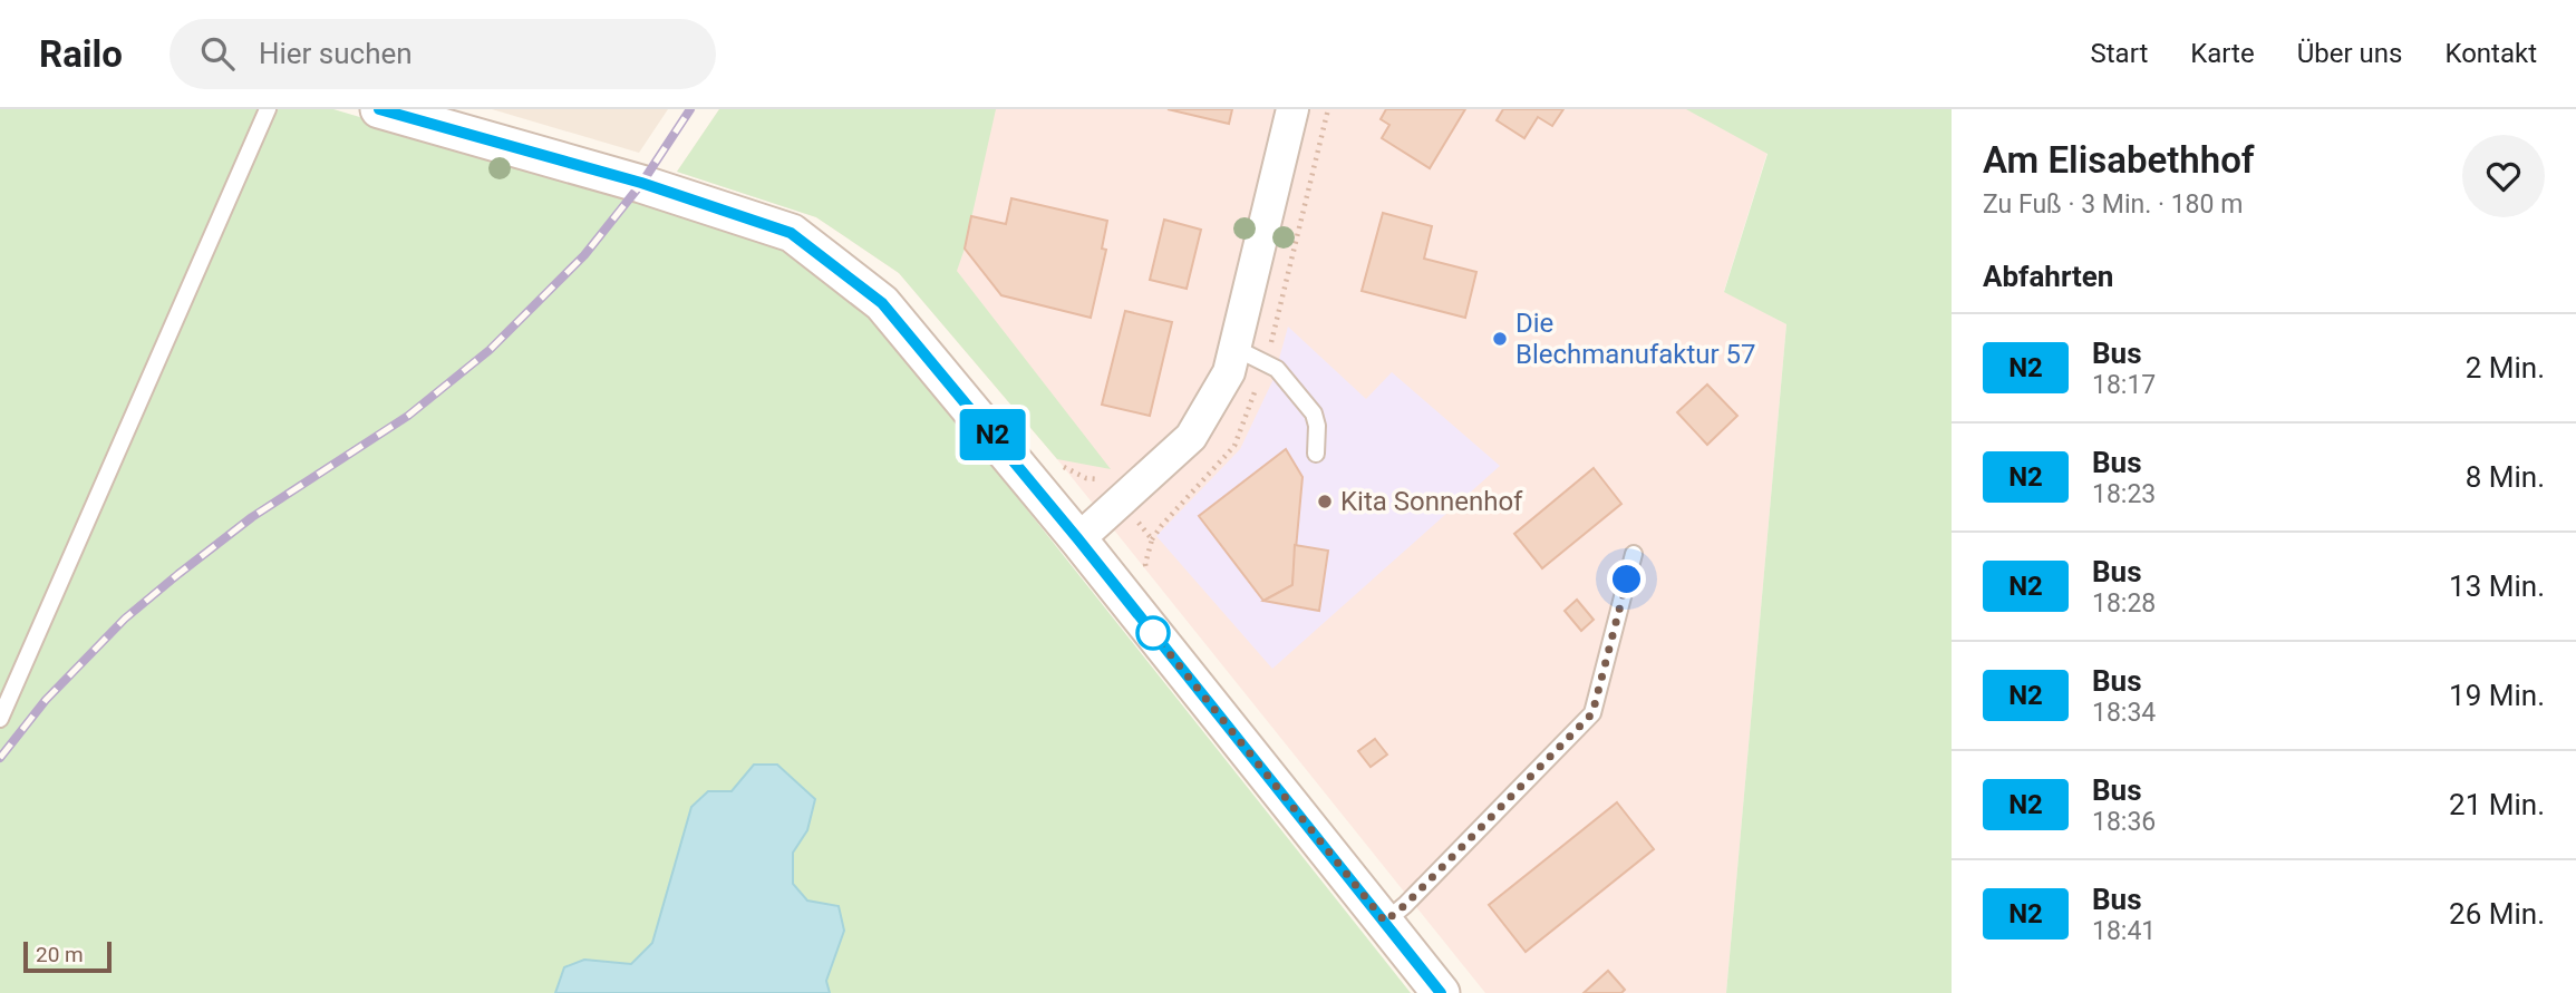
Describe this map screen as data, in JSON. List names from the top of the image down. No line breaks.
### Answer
{"places":["Die Blechmanufaktur 57","Kita Sonnenhof"],"lines":["bus line N2"],"scale_bar":"20 m","page":{"header":"Railo","search":"Hier suchen","nav":["Start","Karte","Über uns","Kontakt"],"on_map":"N2","heading":[["Am Elisabethhof","Zu Fuß · 3 Min. · 180 m"],"Abfahrten"],"list":[{"mark":"N2","name":"Bus","note":"18:17","value":"2 Min."},{"mark":"N2","name":"Bus","note":"18:23","value":"8 Min."},{"mark":"N2","name":"Bus","note":"18:28","value":"13 Min."},{"mark":"N2","name":"Bus","note":"18:34","value":"19 Min."},{"mark":"N2","name":"Bus","note":"18:36","value":"21 Min."},{"mark":"N2","name":"Bus","note":"18:41","value":"26 Min."}],"scale":"20 m"}}
